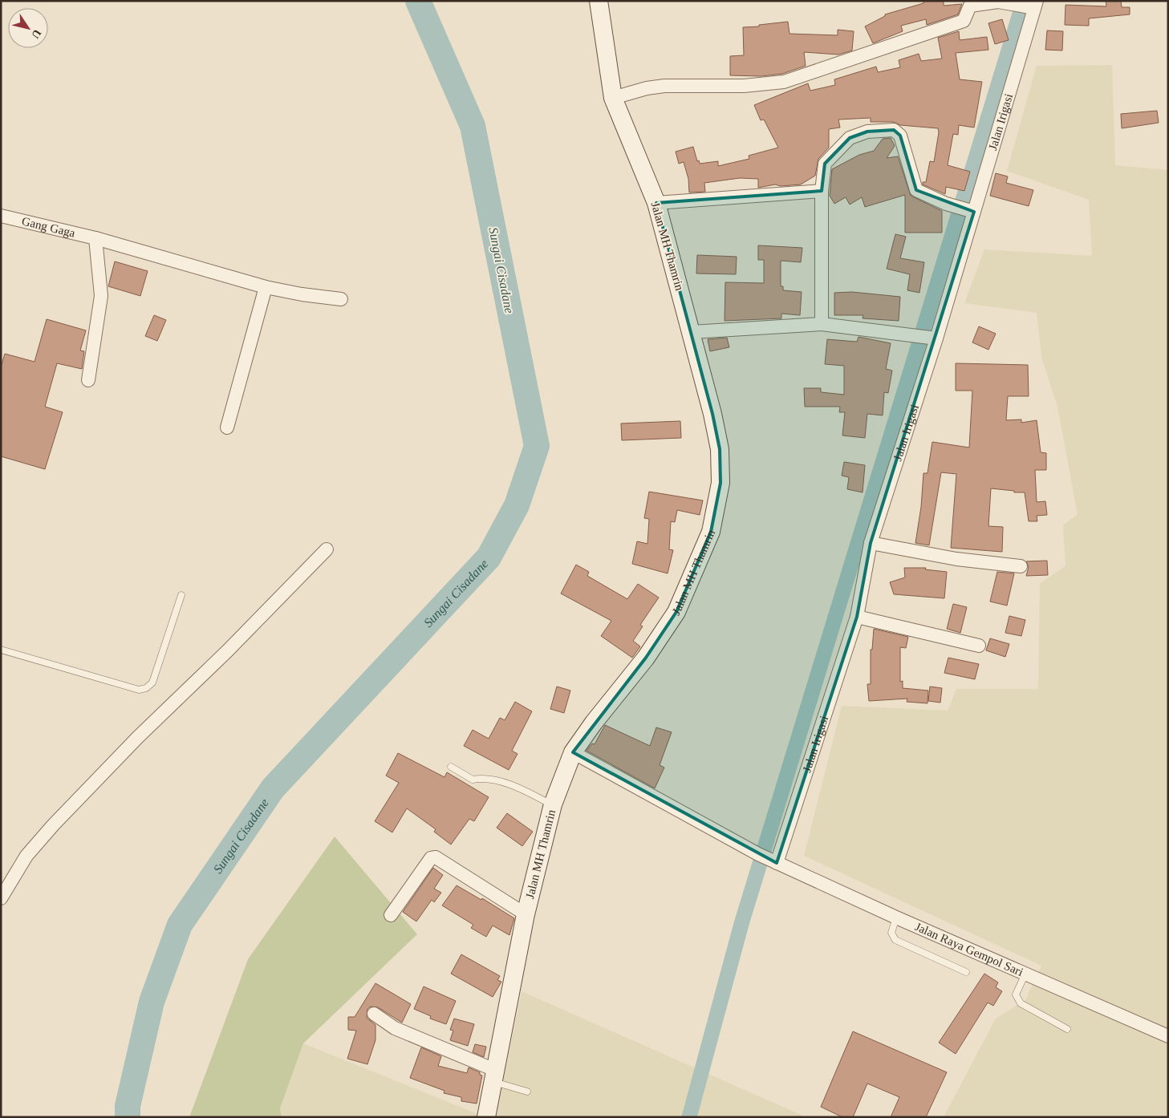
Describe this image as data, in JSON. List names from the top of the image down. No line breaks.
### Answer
{"streets":{"street":["Jalan Irigasi","Gang Gaga","Jalan MH Thamrin","Jalan Raya Gempol Sari"]},"crossings":[["Jalan Irigasi","Jalan Raya Gempol Sari"],["Jalan MH Thamrin","Jalan Raya Gempol Sari"]],"water":["Sungai Cisadane"],"north":"bottom right"}
